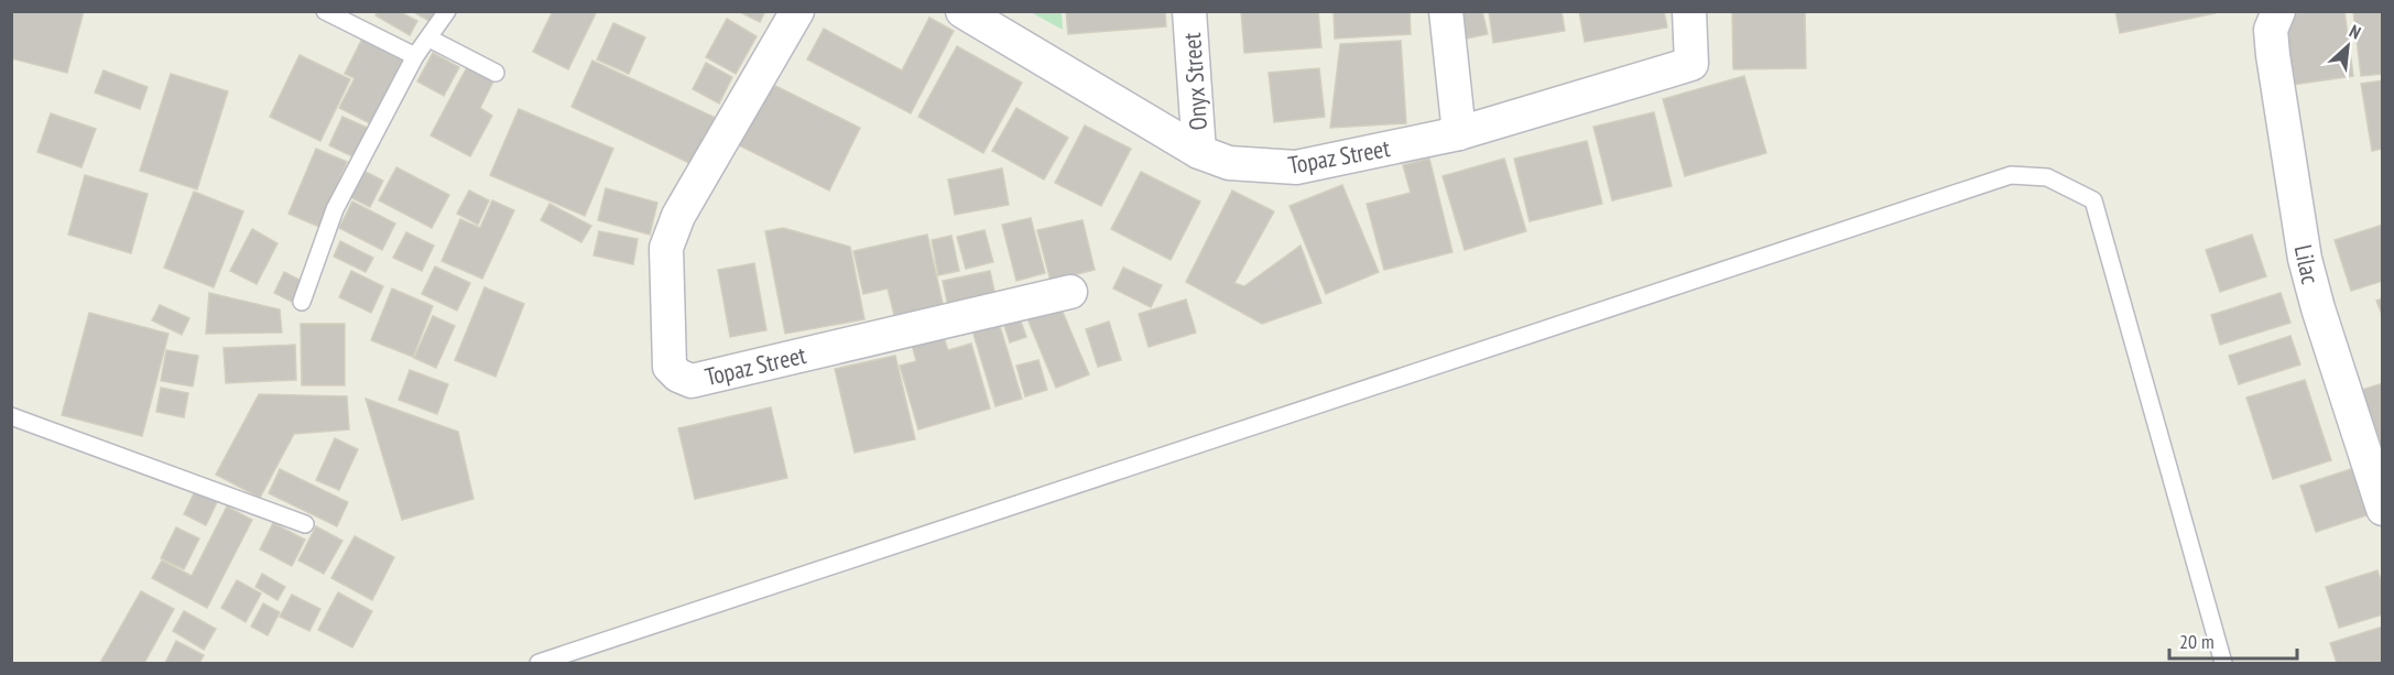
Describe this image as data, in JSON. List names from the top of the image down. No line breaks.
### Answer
{"streets":{"street":["Onyx Street","Topaz Street","Lilac"]},"crossings":[["Onyx Street","Topaz Street"]],"scale_bar":"20 m","north":"top right"}
